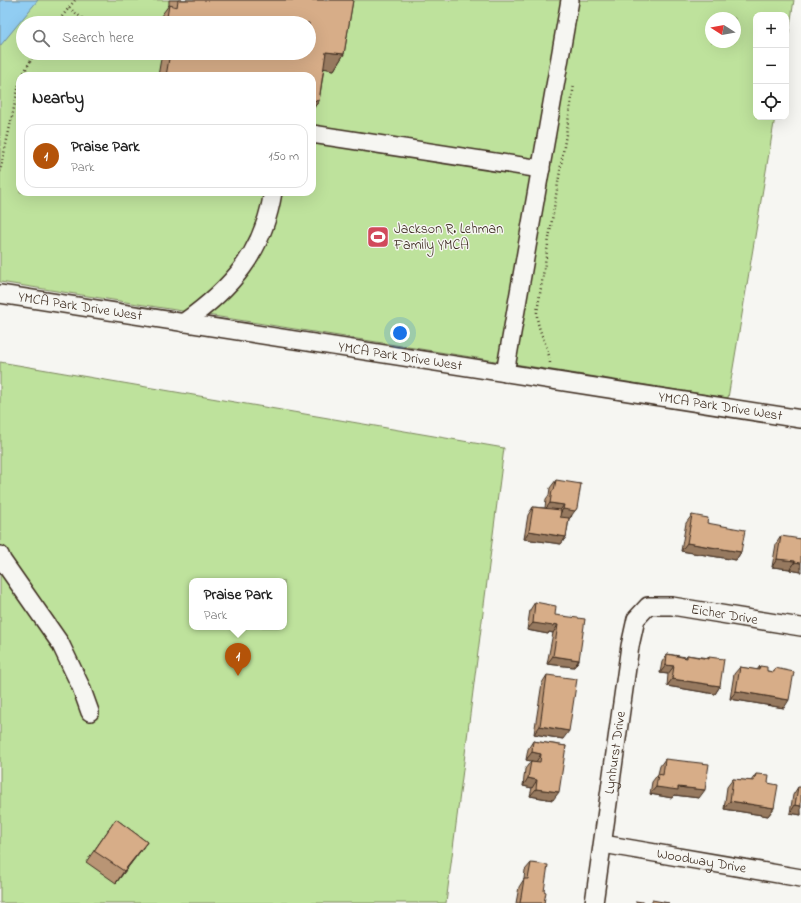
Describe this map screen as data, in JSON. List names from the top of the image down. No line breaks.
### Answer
{"streets":{"street":["YMCA Park Drive West","Eicher Drive","Lynhurst Drive","Woodway Drive"]},"crossings":[["Eicher Drive","Lynhurst Drive"],["Lynhurst Drive","Woodway Drive"]],"places":{"sports":["Jackson R. Lehman Family YMCA"]},"north":"left","page":{"map_buttons":["+","−"],"search":"Search here","heading":"Nearby","list":[{"mark":"1","name":"Praise Park","note":"Park","value":"150 m"}],"popup":["Praise Park","Park"],"pins":"1"}}
